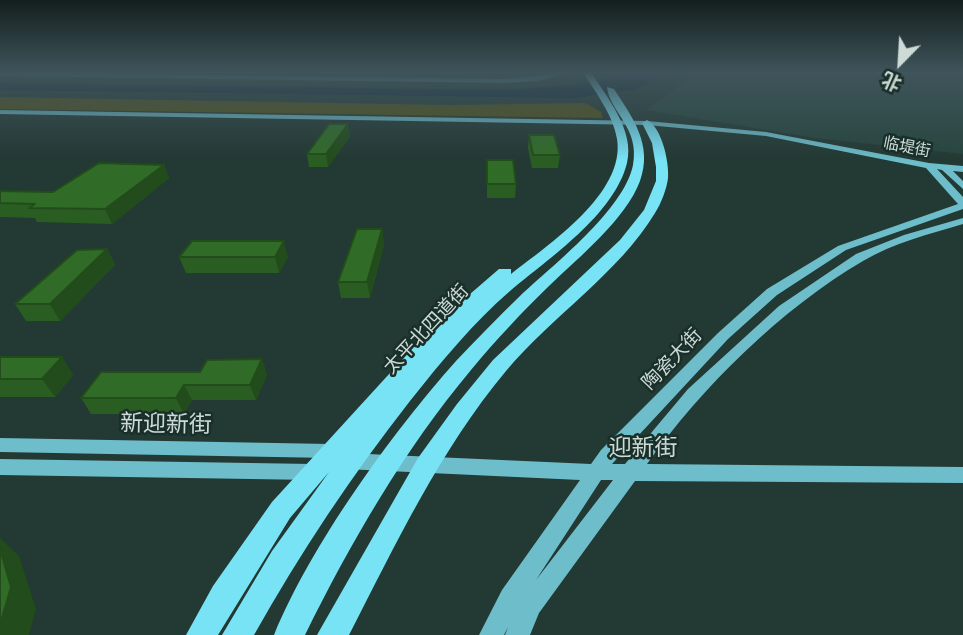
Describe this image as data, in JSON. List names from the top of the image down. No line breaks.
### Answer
{"streets":{"main road":["太平北四道街"],"street":["临堤街","陶瓷大街","新迎新街","迎新街"]},"crossings":[["临堤街","太平北四道街"],["临堤街","陶瓷大街"],["太平北四道街","新迎新街"],["太平北四道街","迎新街"],["陶瓷大街","迎新街"],["新迎新街","迎新街"]],"north":"bottom left"}
